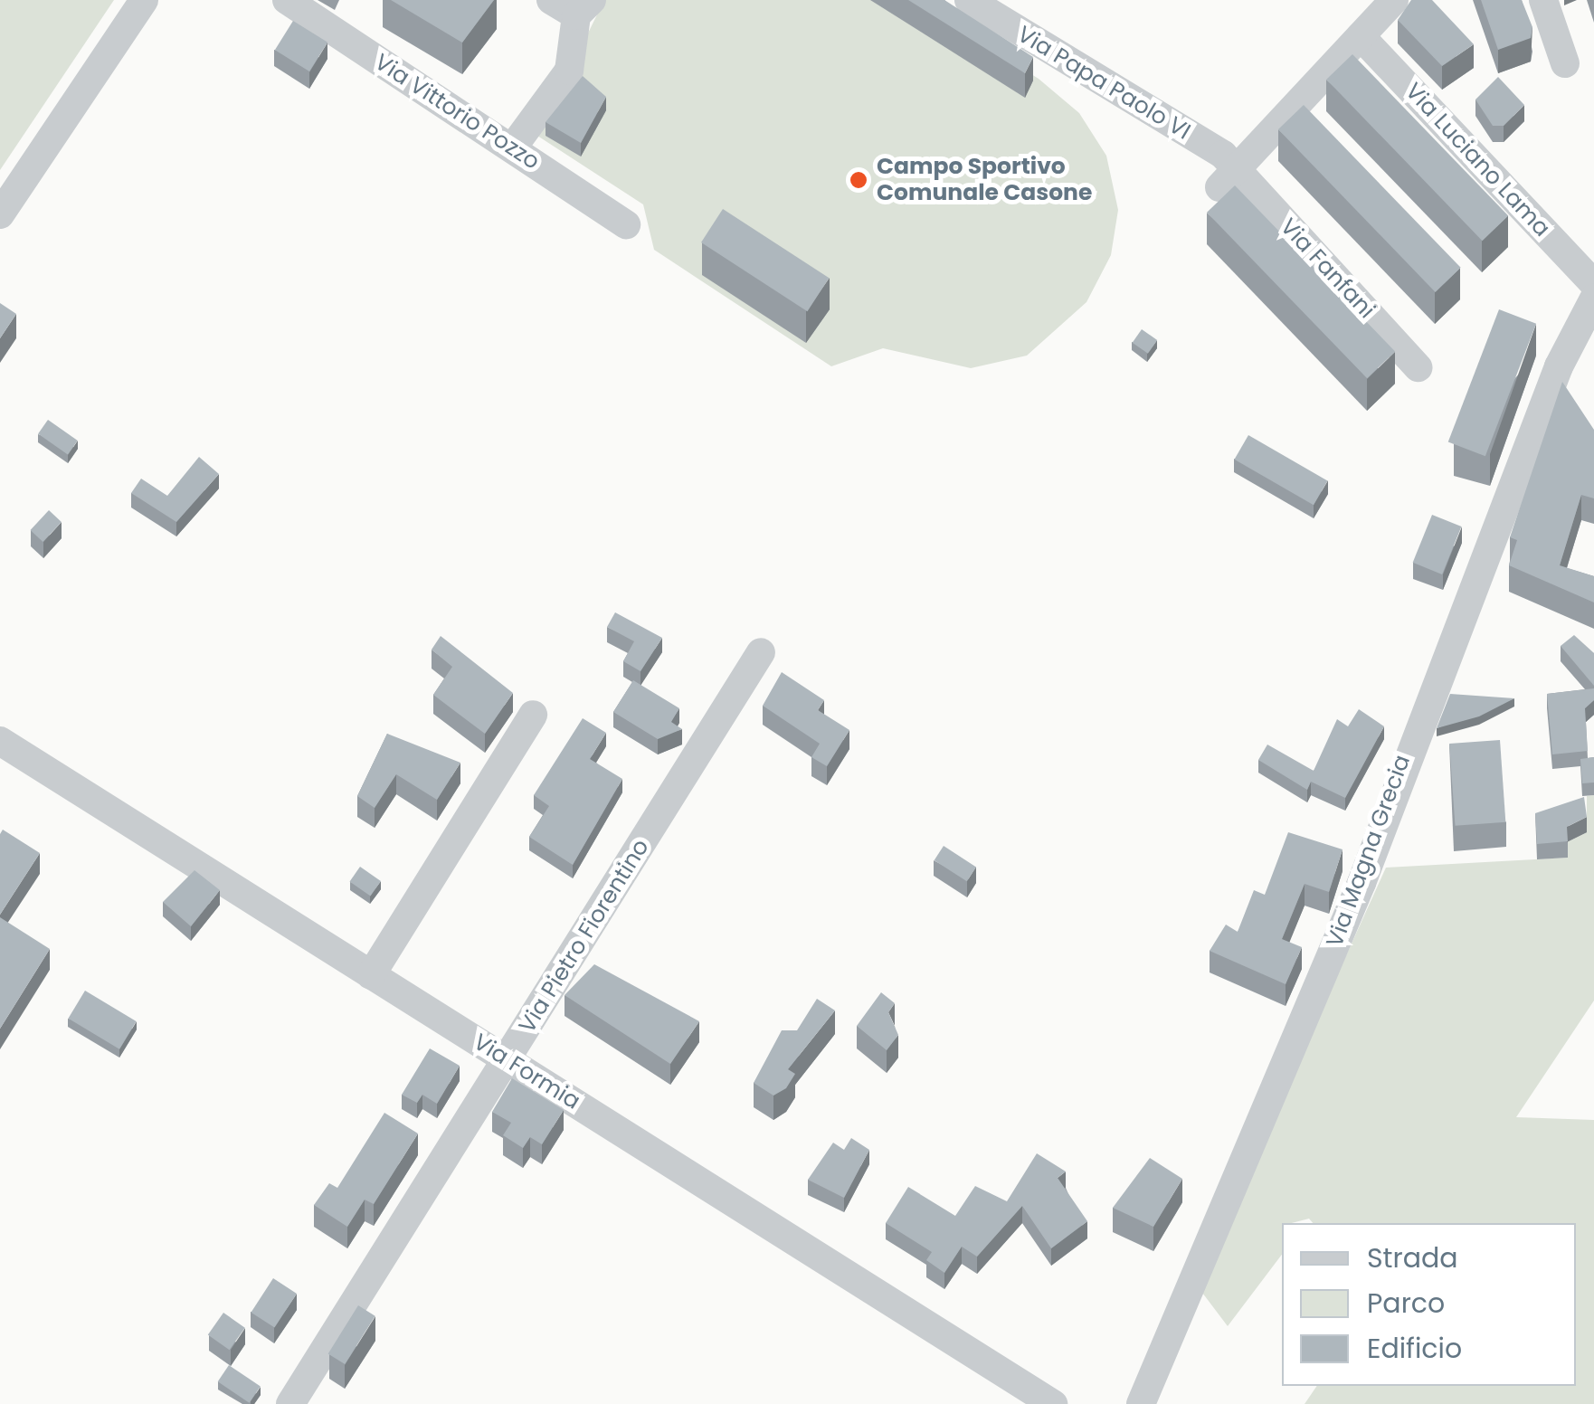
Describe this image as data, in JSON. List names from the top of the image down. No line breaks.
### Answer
{"streets":{"street":["Via Papa Paolo VI","Via Vittorio Pozzo","Via Luciano Lama","Via Fanfani","Via Magna Grecia","Via Pietro Fiorentino","Via Formia"]},"crossings":[["Via Papa Paolo VI","Via Fanfani"],["Via Pietro Fiorentino","Via Formia"]],"places":["Campo Sportivo Comunale Casone"],"legend":["Strada","Parco","Edificio"]}
